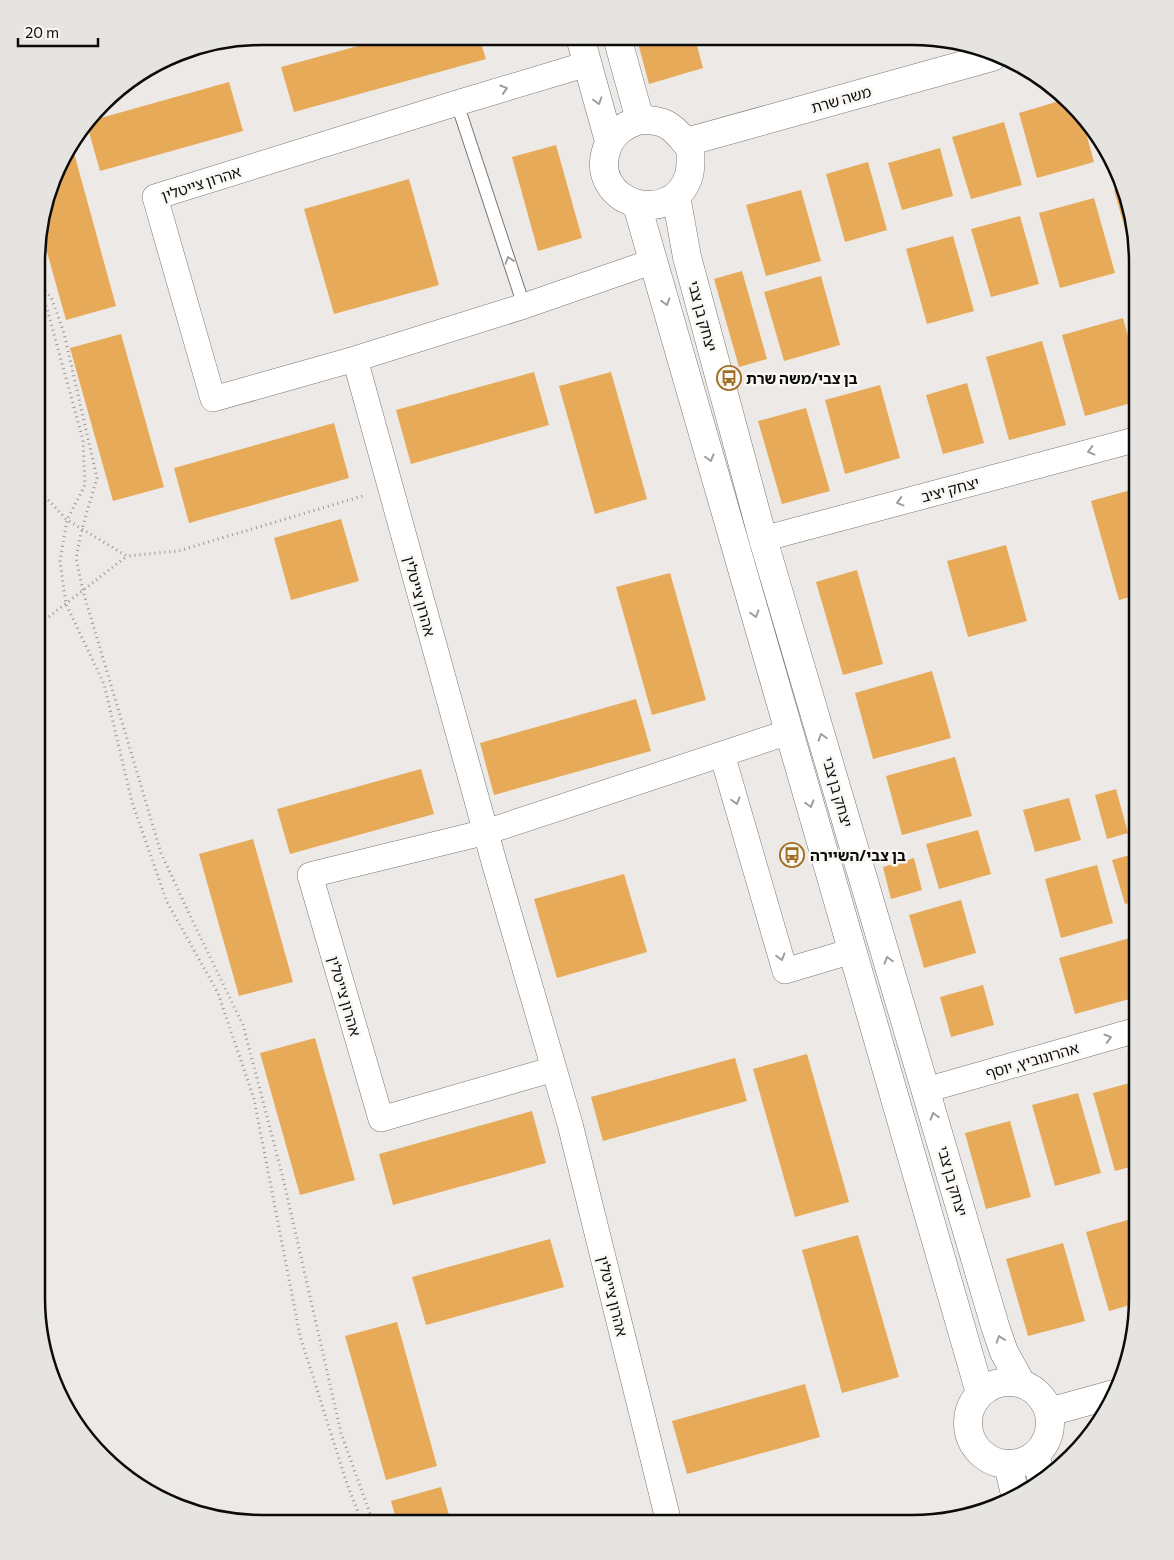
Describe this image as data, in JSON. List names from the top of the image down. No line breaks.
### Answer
{"streets":{"street":["משה שרת","אהרון צייטלין","יצחק בן צבי","יצחק יציב","אהרונוביץ, יוסף"]},"crossings":[["משה שרת","יצחק בן צבי"],["אהרון צייטלין","יצחק בן צבי"],["יצחק בן צבי","יצחק יציב"],["יצחק בן צבי","אהרונוביץ, יוסף"]],"one_way":["יצחק יציב","אהרונוביץ, יוסף"],"places":{"bus stop":["בן צבי/משה שרת","בן צבי/השיירה"]},"scale_bar":"20 m"}
